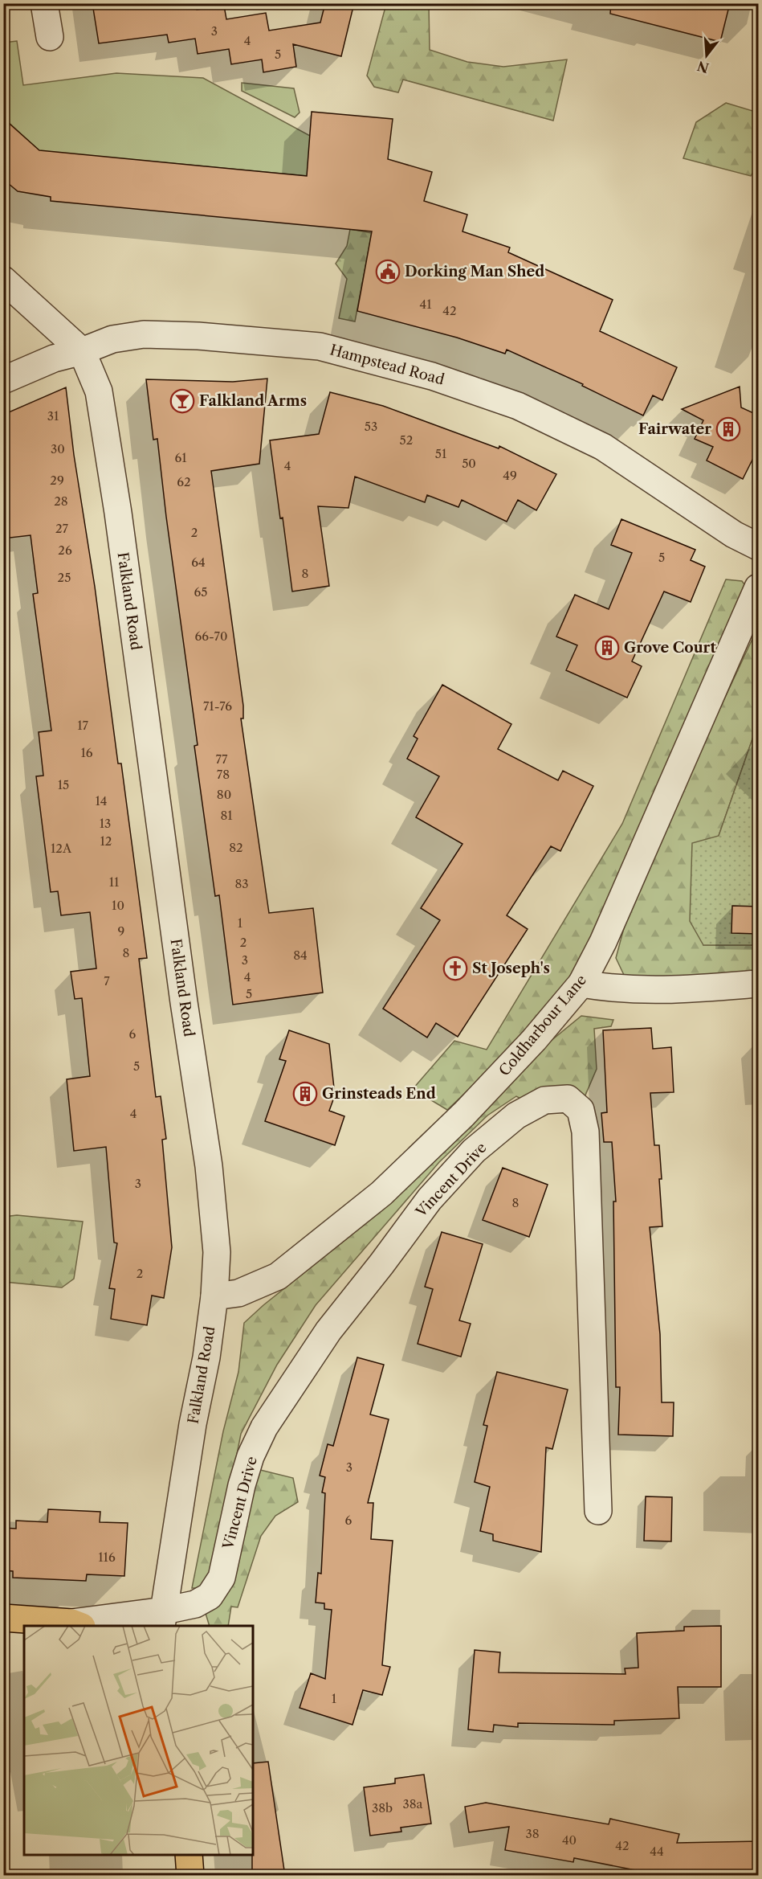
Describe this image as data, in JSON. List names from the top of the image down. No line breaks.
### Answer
{"streets":{"street":["Hampstead Road","Falkland Road","Coldharbour Lane","Vincent Drive"]},"crossings":[["Hampstead Road","Falkland Road"],["Falkland Road","Coldharbour Lane"],["Falkland Road","Vincent Drive"]],"places":{"public building":["Dorking Man Shed"],"bar":["Falkland Arms"],"building":["Fairwater","Grove Court","Grinsteads End"],"church":["St Joseph's"]},"house_numbers":["3","4","5","41","42","31","53","52","30","51","61","50","4","49","29","62","28","27","2","26","5","64","8","25","65","66-70","71-76","17","16","77","78","15","80","14","81","13","12","82","12A","11","83","10","1","9","2","8","84","3","4","7","5","6","5","4","3","8","2","3","6","116","1","38a","38b","38","40","42","44"],"north":"bottom"}
